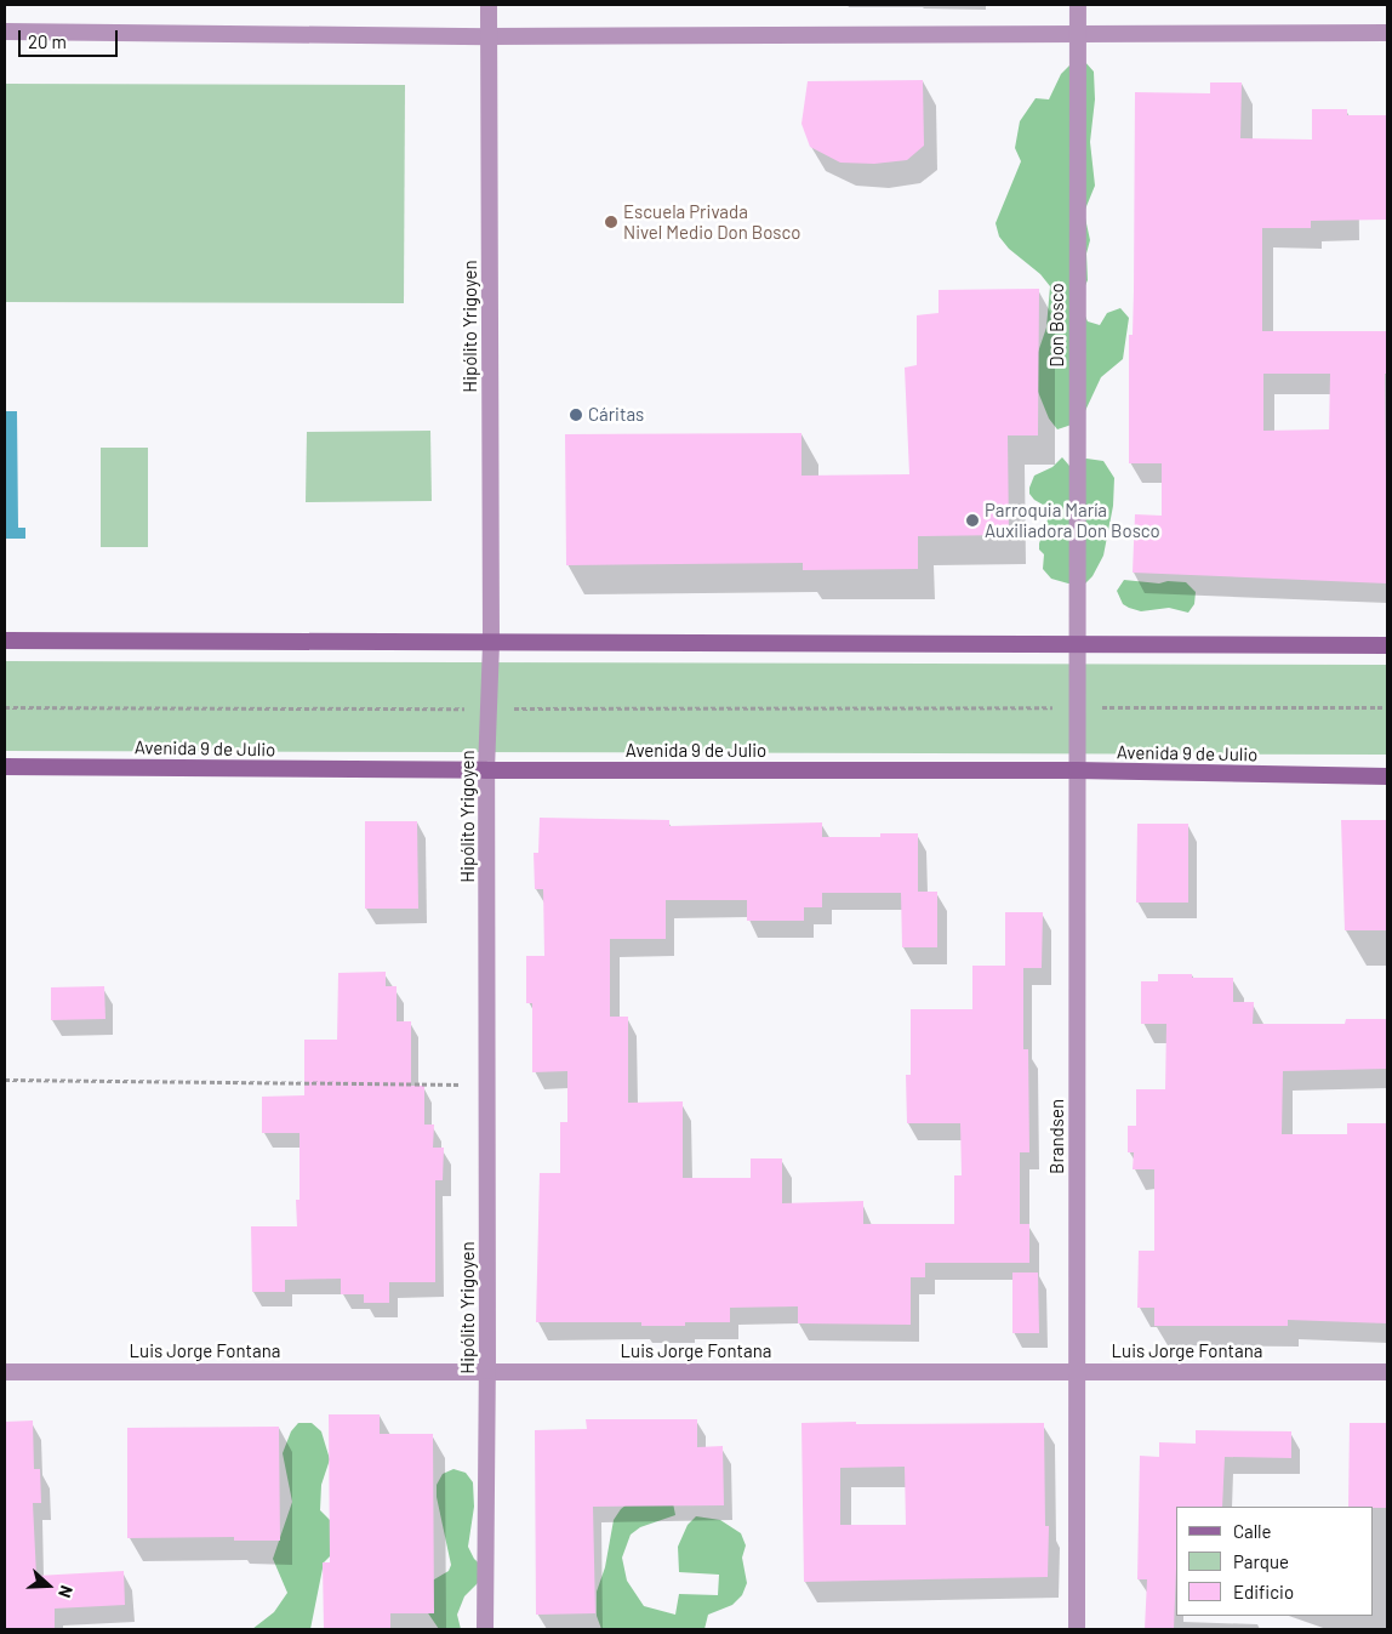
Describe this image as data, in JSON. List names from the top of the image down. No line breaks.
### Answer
{"streets":{"main road":["Avenida 9 de Julio"],"street":["Don Bosco","Hipólito Yrigoyen","Brandsen","Luis Jorge Fontana"]},"crossings":[["Don Bosco","Brandsen"],["Hipólito Yrigoyen","Avenida 9 de Julio"],["Hipólito Yrigoyen","Luis Jorge Fontana"],["Avenida 9 de Julio","Brandsen"],["Brandsen","Luis Jorge Fontana"]],"places":["Escuela Privada Nivel Medio Don Bosco","Cáritas","Parroquia María Auxiliadora Don Bosco"],"legend":["Calle","Parque","Edificio"],"scale_bar":"20 m","north":"right"}
